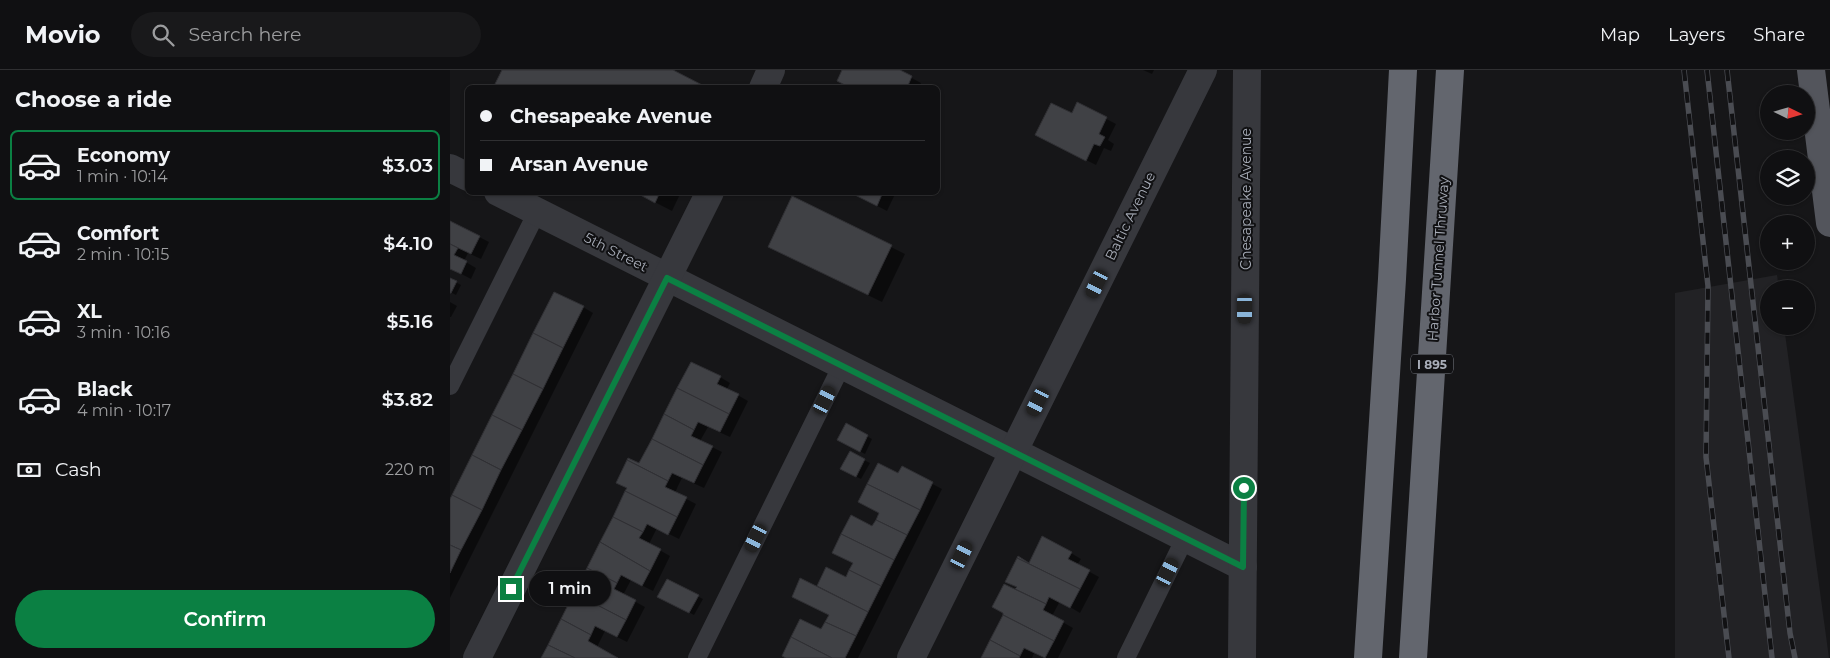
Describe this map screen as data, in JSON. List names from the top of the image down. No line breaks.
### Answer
{"streets":{"highway":["Harbor Tunnel Thruway","I 895"],"street":["Chesapeake Avenue","Baltic Avenue","5th Street"]},"crossings":[["Chesapeake Avenue","5th Street"],["Baltic Avenue","5th Street"]],"north":"right","page":{"header":"Movio","search":"Search here","nav":["Map","Layers","Share"],"heading":"Choose a ride","map_buttons":["+","−"],"banner":["Chesapeake Avenue","Arsan Avenue"],"list":[{"name":"Economy","note":"1 min · 10:14","value":"$3.03"},{"name":"Comfort","note":"2 min · 10:15","value":"$4.10"},{"name":"XL","note":"3 min · 10:16","value":"$5.16"},{"name":"Black","note":"4 min · 10:17","value":"$3.82"}],"pay":["Cash","220 m"],"bubble":"1 min","buttons":"Confirm"}}
